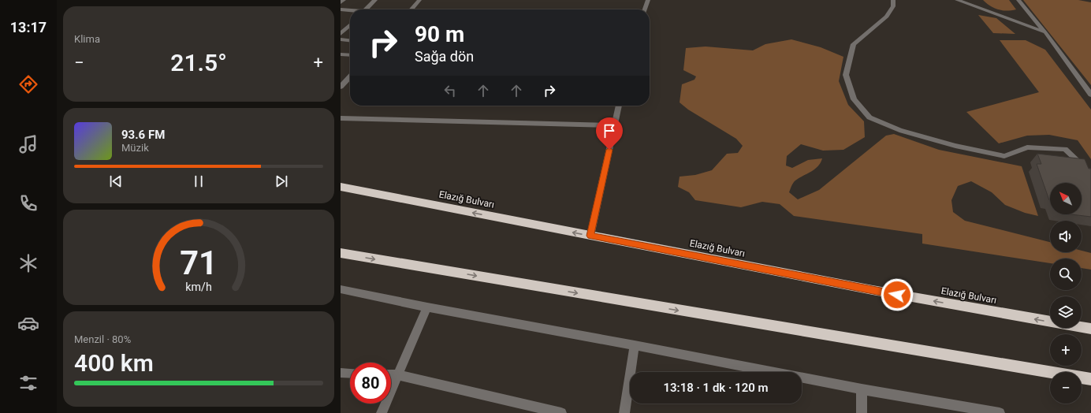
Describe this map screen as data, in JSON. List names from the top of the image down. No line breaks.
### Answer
{"streets":{"highway":["Elazığ Bulvarı"]},"north":"top left","page":{"tabs":"13:17","tile":["Klima",["Menzil · 80%","400 km"]],"turn":["90 m","Sağa dön"],"heat":["−","21.5°","+"],"song":["93.6 FM","Müzik"],"map_buttons":["+","−"],"limit":"80","trip":"13:18 · 1 dk · 120 m","gauge":["71","km/h"]}}
